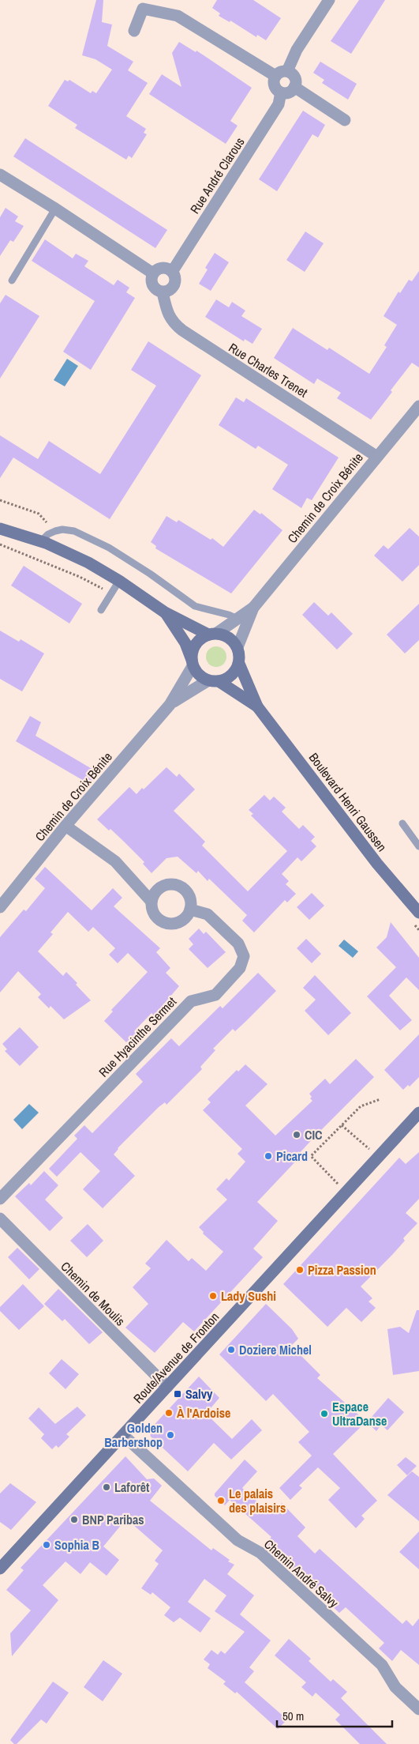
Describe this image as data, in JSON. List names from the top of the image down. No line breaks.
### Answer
{"streets":{"street":["Rue André Clarous","Rue Charles Trenet","Chemin de Croix Bénite","Boulevard Henri Gaussen","Rue Hyacinthe Sermet","Chemin de Moulis","Route/Avenue de Fronton","Chemin André Salvy"]},"crossings":[["Rue André Clarous","Rue Charles Trenet"],["Rue Charles Trenet","Chemin de Croix Bénite"],["Chemin de Croix Bénite","Boulevard Henri Gaussen"],["Chemin de Moulis","Route/Avenue de Fronton"],["Route/Avenue de Fronton","Chemin André Salvy"]],"places":{"other":["CIC","Picard","Pizza Passion","Lady Sushi","Doziere Michel","À l'Ardoise","Espace UltraDanse","Golden Barbershop","Laforêt","Le palais des plaisirs","BNP Paribas","Sophia B"],"transit":["Salvy"]},"scale_bar":"50 m"}
